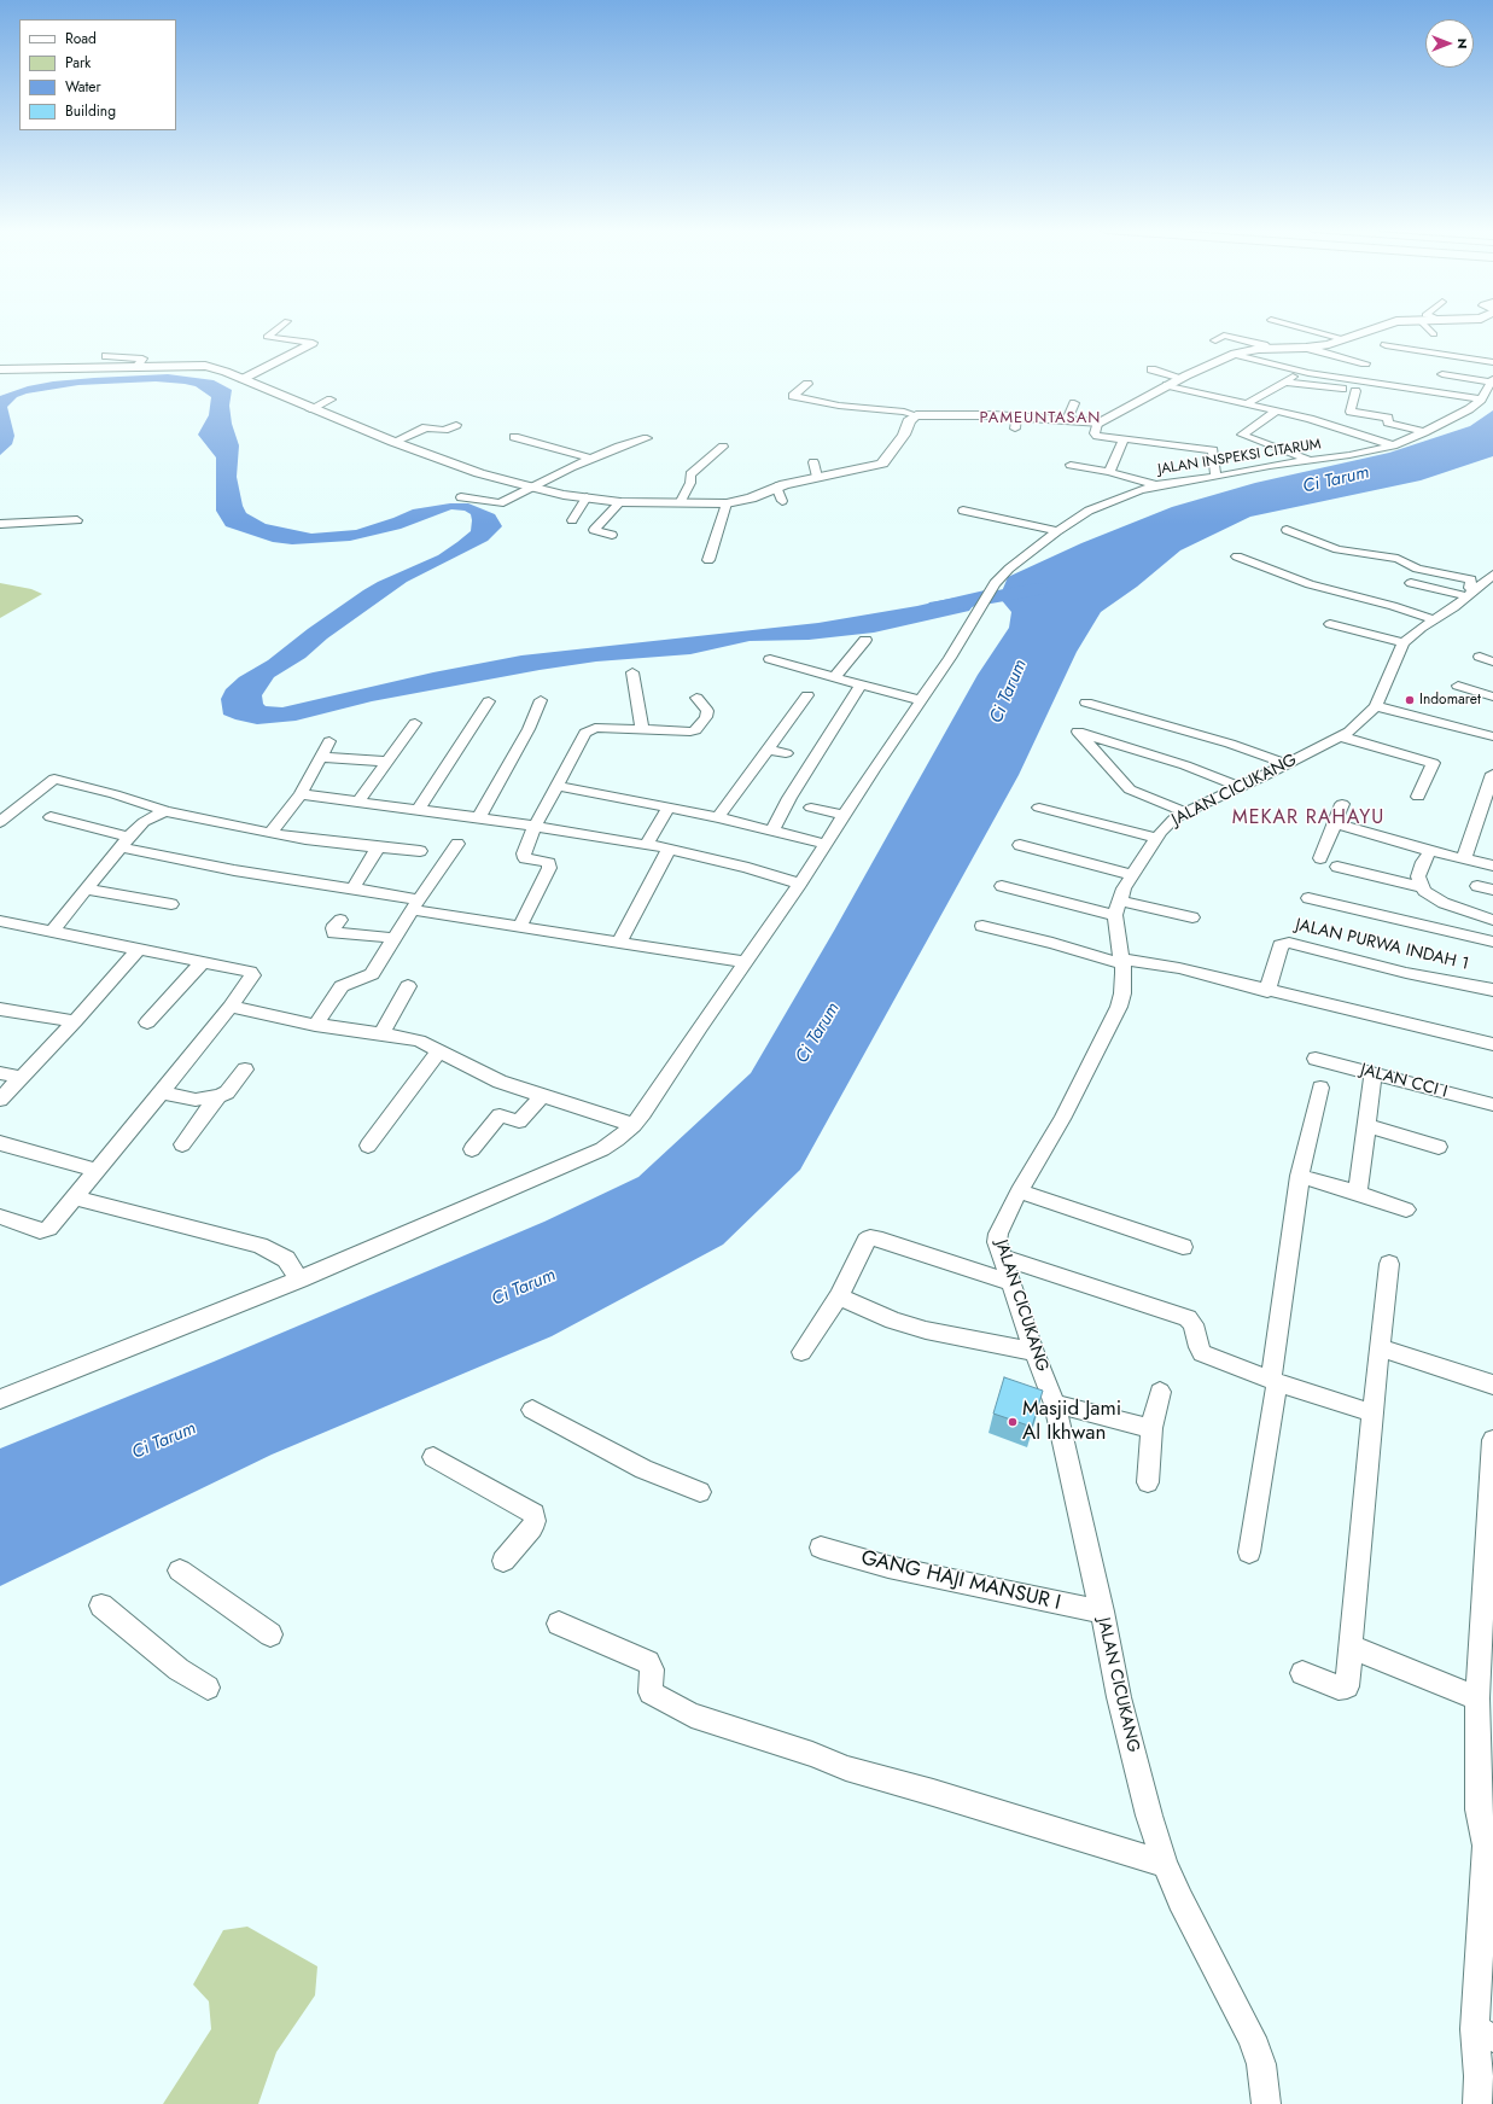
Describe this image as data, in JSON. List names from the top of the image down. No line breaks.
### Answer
{"streets":{"street":["JALAN INSPEKSI CITARUM","JALAN CICUKANG","JALAN PURWA INDAH 1","JALAN CCI I","GANG HAJI MANSUR I"]},"crossings":[["JALAN CICUKANG","GANG HAJI MANSUR I"]],"districts":["PAMEUNTASAN","MEKAR RAHAYU"],"water":["Ci Tarum"],"places":["Indomaret","Masjid Jami Al Ikhwan"],"legend":["Road","Park","Water","Building"],"north":"right"}
